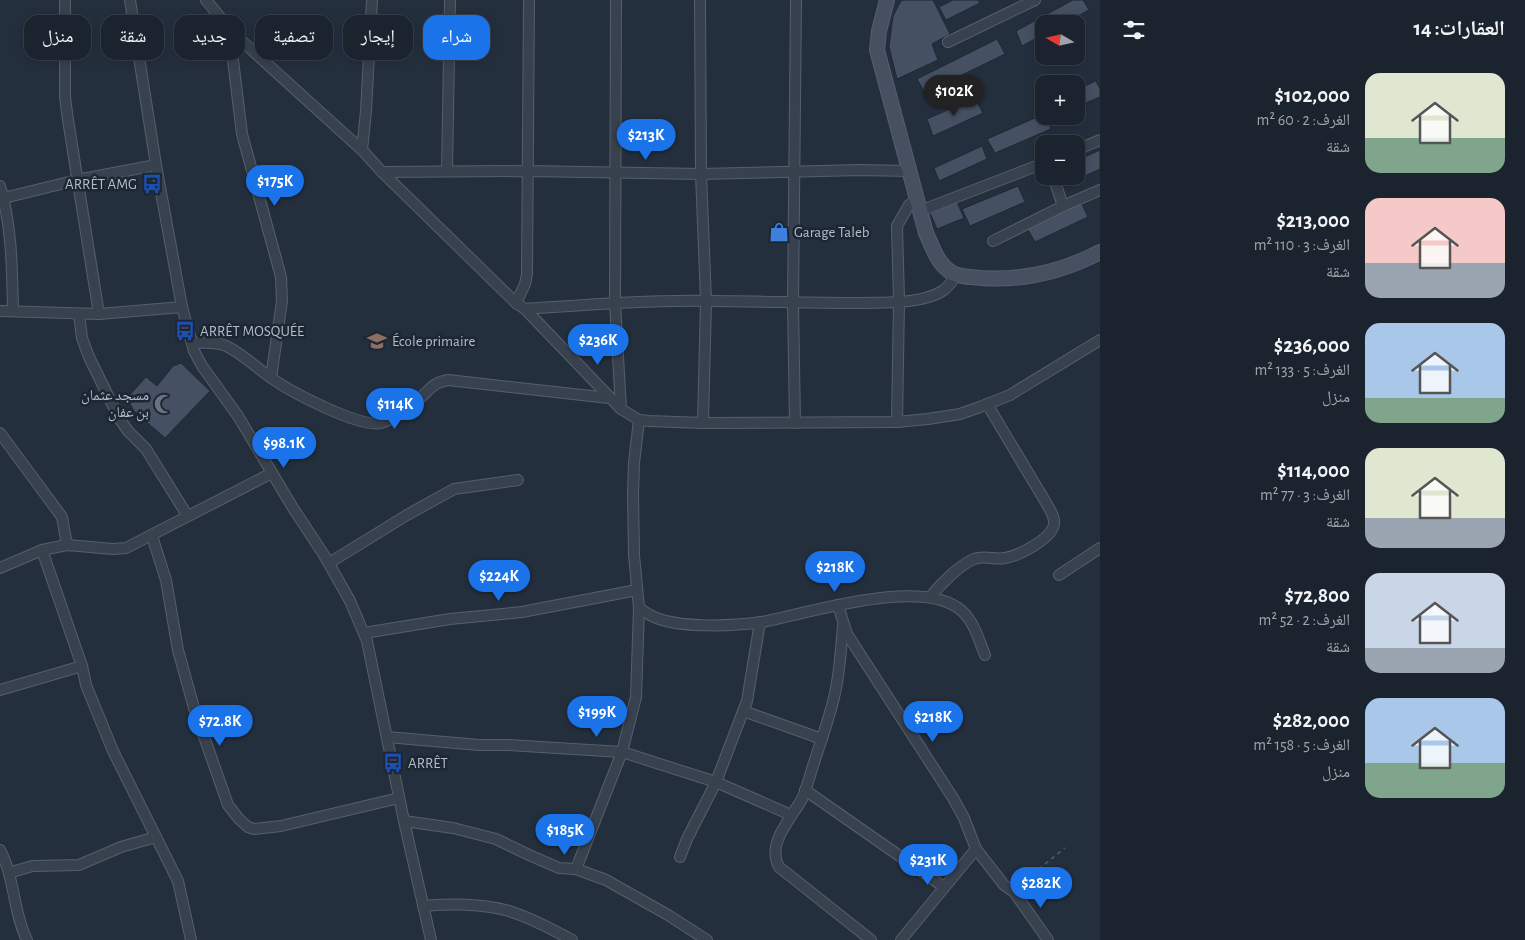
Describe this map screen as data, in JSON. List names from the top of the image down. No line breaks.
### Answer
{"places":{"bus stop":["ARRÊT AMG","ARRÊT MOSQUÉE","ARRÊT"],"shop":["Garage Taleb"],"school or university":["École primaire"],"mosque":["مسجد عثمان بن عفان"]},"north":"left","page":{"heading":"العقارات: 14","map_buttons":["+","−"],"chip":["شراء","إيجار","تصفية","جديد","شقة","منزل"],"list":[{"name":"$102,000","note":"الغرف: 2 · 60 m² · شقة"},{"name":"$213,000","note":"الغرف: 3 · 110 m² · شقة"},{"name":"$236,000","note":"الغرف: 5 · 133 m² · منزل"},{"name":"$114,000","note":"الغرف: 3 · 77 m² · شقة"},{"name":"$72,800","note":"الغرف: 2 · 52 m² · شقة"},{"name":"$282,000","note":"الغرف: 5 · 158 m² · منزل"}],"price":["$102K","$213K","$175K","$236K","$114K","$98.1K","$218K","$224K","$199K","$218K","$72.8K","$185K","$231K","$282K"]}}
